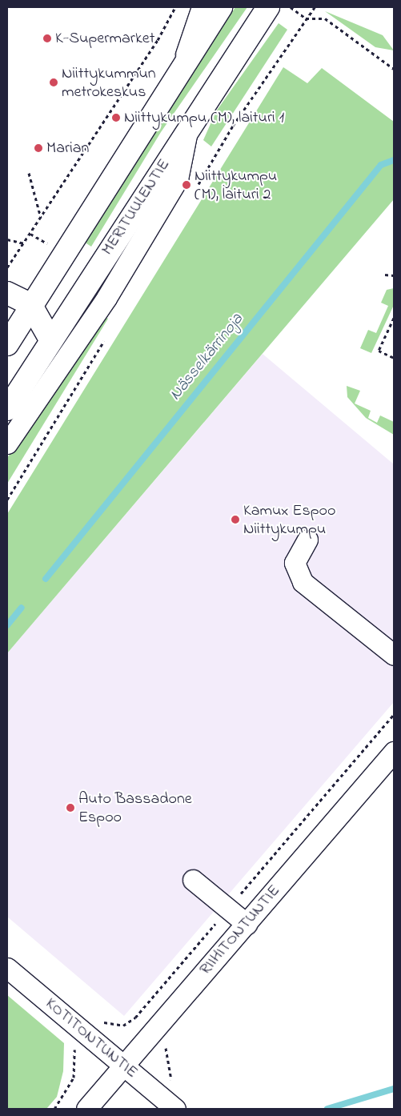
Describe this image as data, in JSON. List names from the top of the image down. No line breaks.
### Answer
{"streets":{"main road":["MERITUULENTIE"],"street":["RIIHITONTUNTIE","KOTITONTUNTIE"]},"crossings":[["RIIHITONTUNTIE","KOTITONTUNTIE"]],"water":["Nässelkärrinoja"],"places":["K-Supermarket","Niittykummun metrokeskus","Niittykumpu (M), laituri 1","Marian","Niittykumpu (M), laituri 2","Kamux Espoo Niittykumpu","Auto Bassadone Espoo"]}
